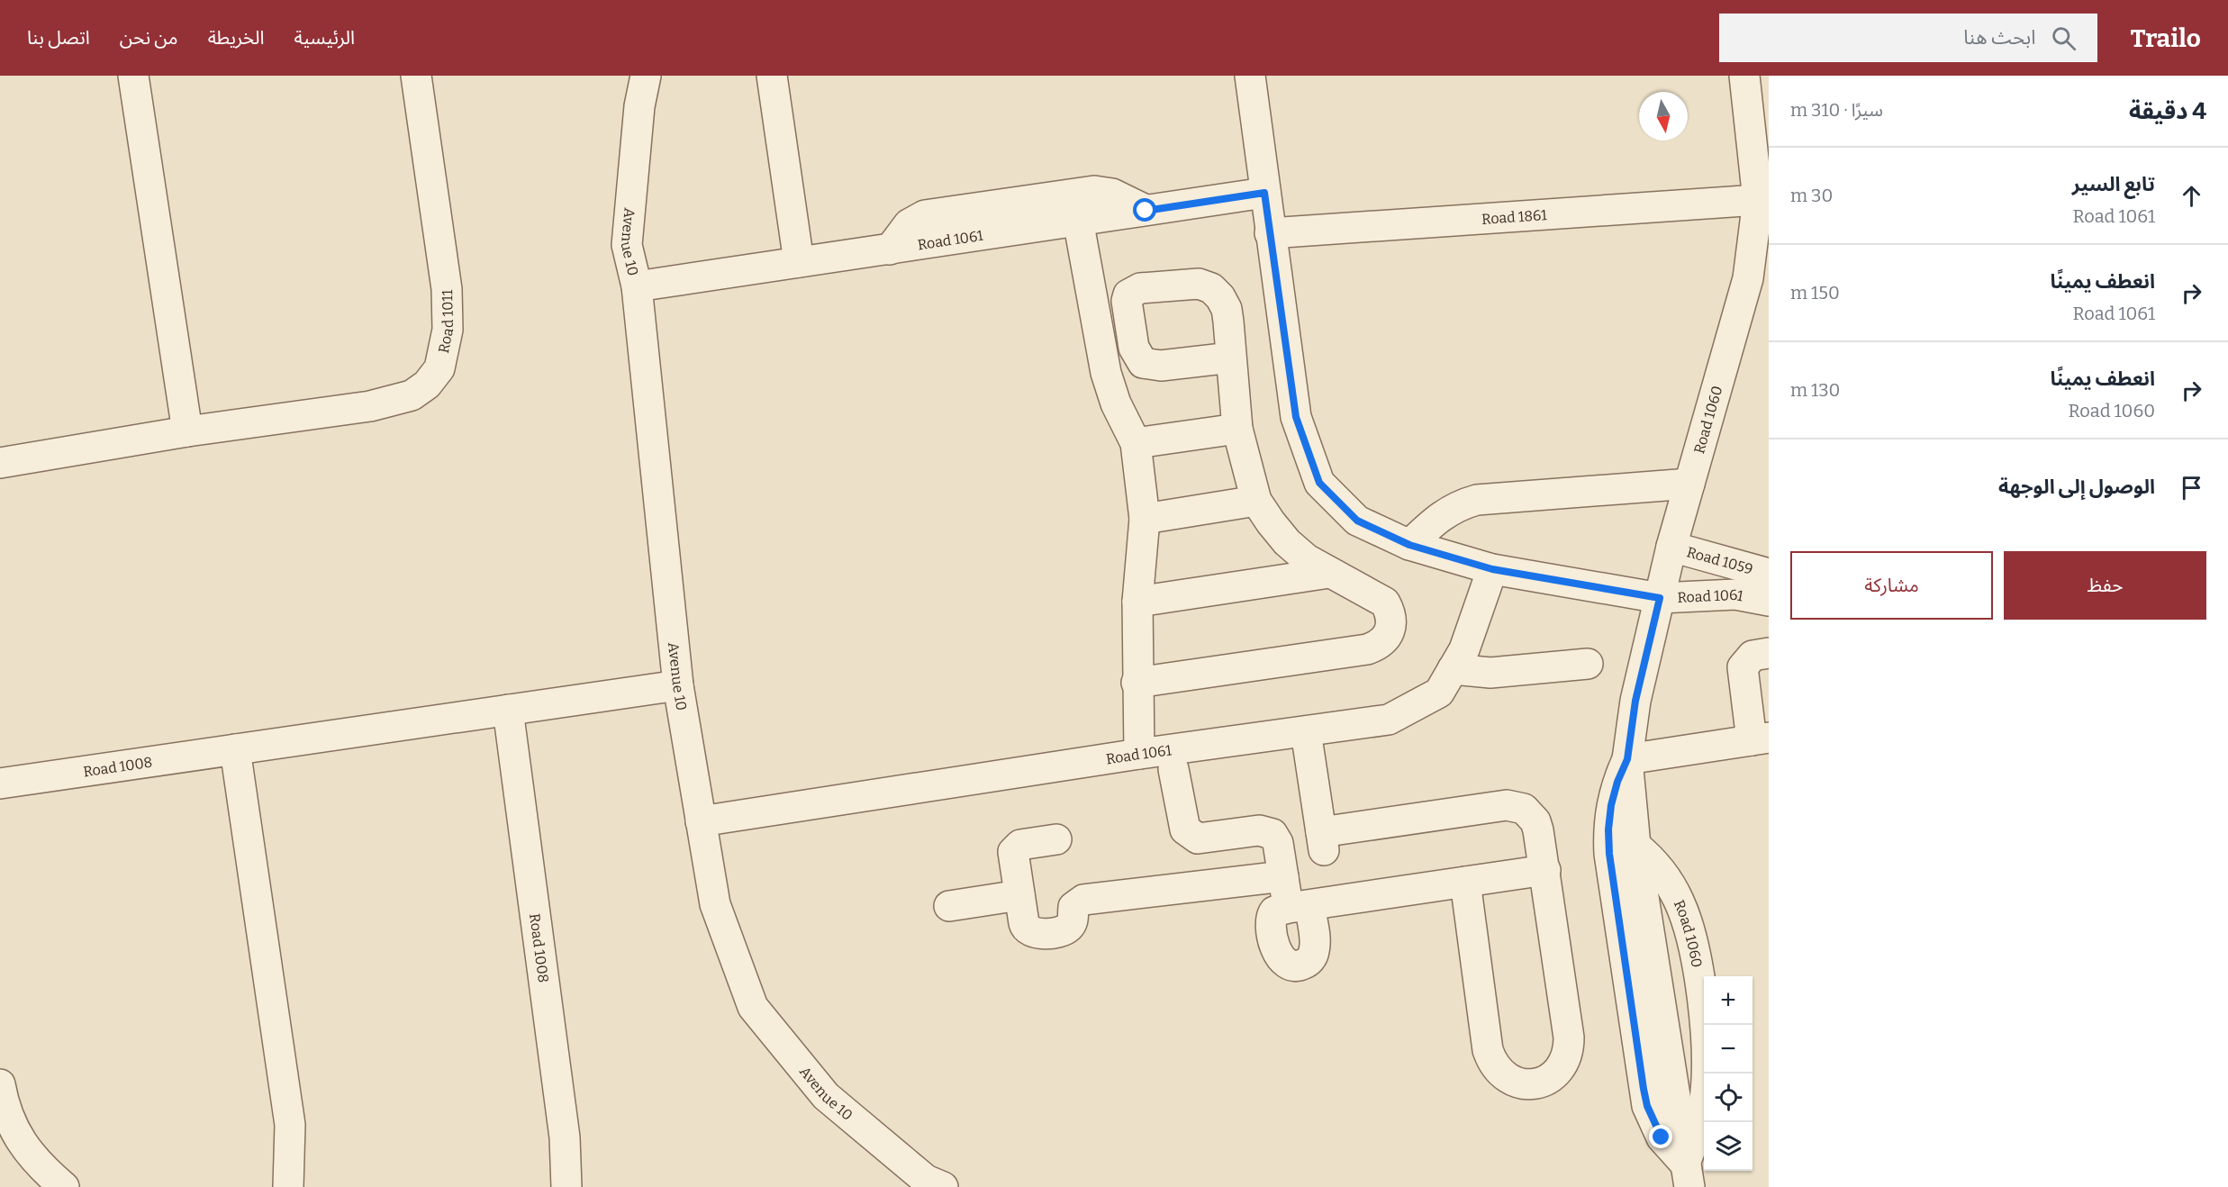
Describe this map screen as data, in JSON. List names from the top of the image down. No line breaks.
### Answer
{"streets":{"street":["Road 1861","Road 1061","Avenue 10","Road 1011","Road 1060","Road 1059","Road 1008"]},"crossings":[["Road 1861","Road 1061"],["Road 1861","Road 1060"],["Road 1061","Avenue 10"],["Road 1061","Road 1060"],["Avenue 10","Road 1008"],["Road 1060","Road 1059"]],"north":"bottom","page":{"header":"Trailo","search":"ابحث هنا","nav":["الرئيسية","الخريطة","من نحن","اتصل بنا"],"heading":["4 دقيقة","سيرًا · 310 m"],"list":[["تابع السير","Road 1061","30 m"],["انعطف يمينًا","Road 1061","150 m"],["انعطف يمينًا","Road 1060","130 m"],"الوصول إلى الوجهة"],"buttons":["حفظ","مشاركة"],"map_buttons":["+","−"]}}
